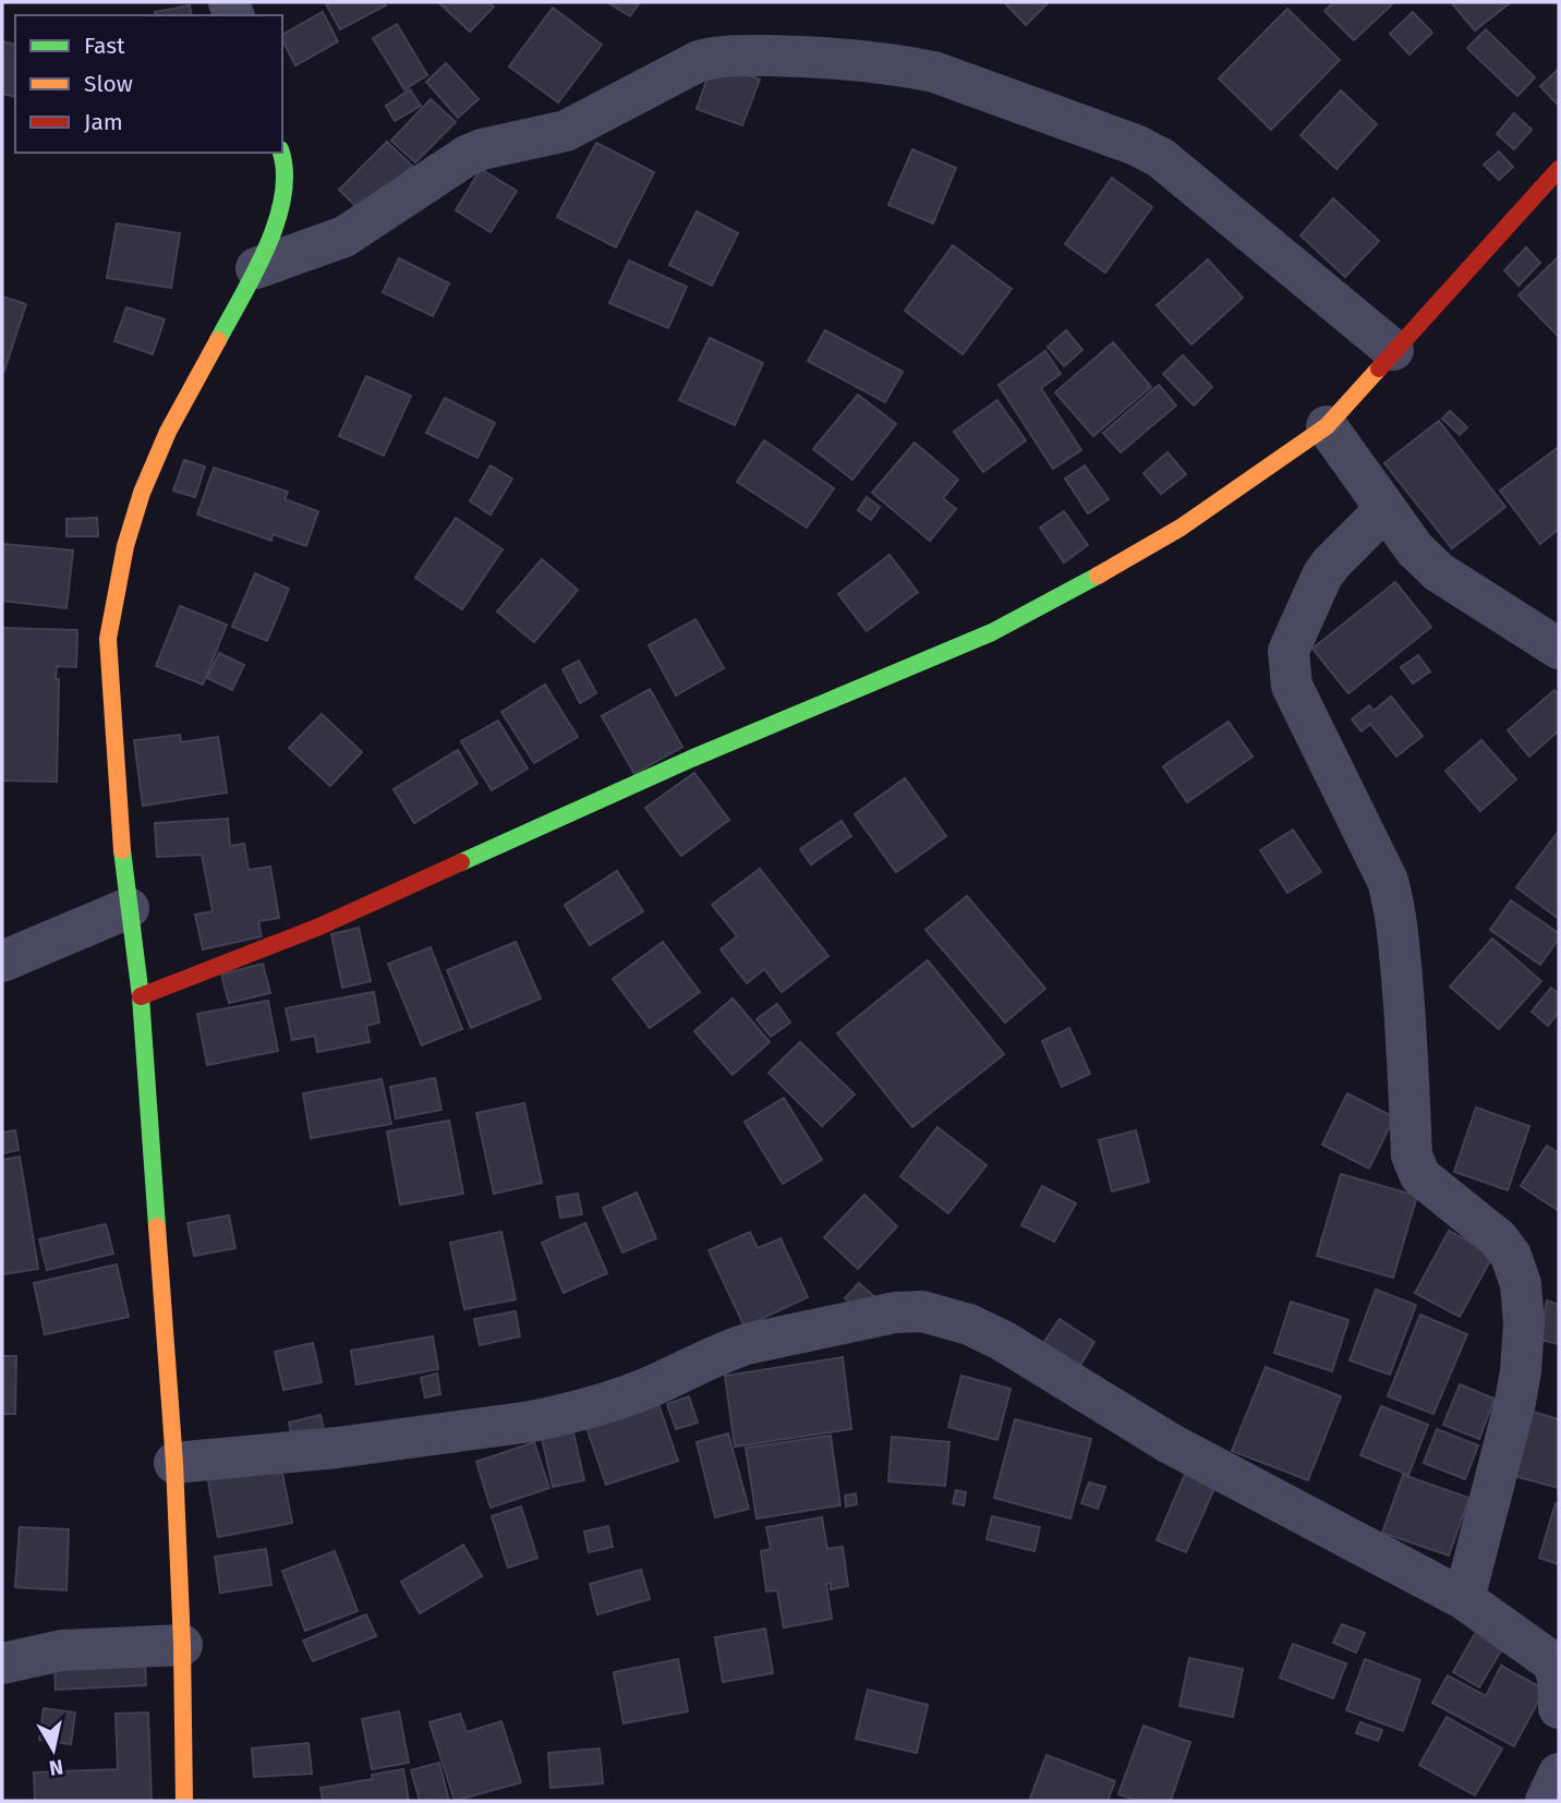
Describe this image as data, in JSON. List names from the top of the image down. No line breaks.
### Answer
{"legend":["Fast","Slow","Jam"],"north":"bottom"}
